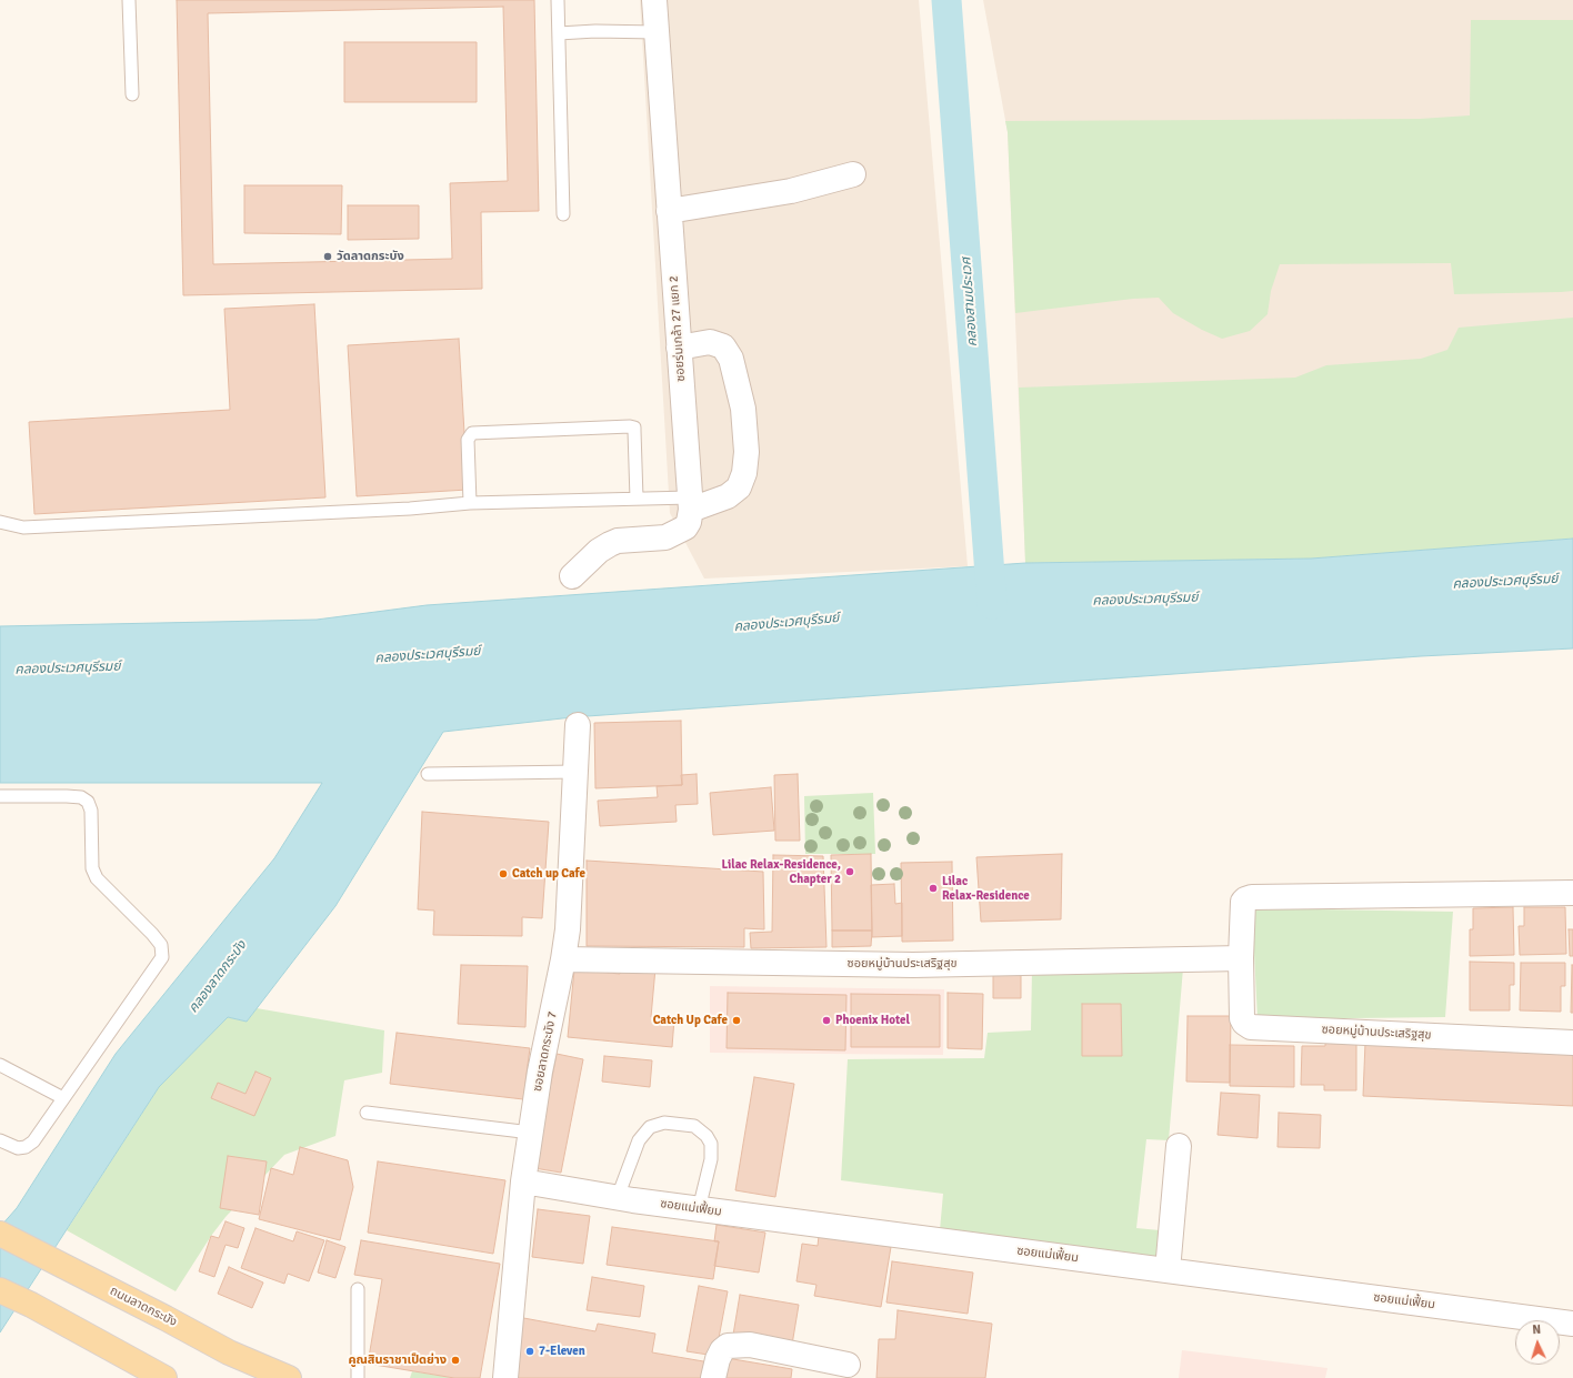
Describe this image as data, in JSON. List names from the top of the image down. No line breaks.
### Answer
{"streets":{"main road":["ถนนลาดกระบัง"],"street":["ซอยร่มเกล้า 27 แยก 2","ซอยหมู่บ้านประเสริฐสุข","ซอยลาดกระบัง 7","ซอยแม่เฟี้ยม"]},"crossings":[["ซอยหมู่บ้านประเสริฐสุข","ซอยลาดกระบัง 7"],["ซอยลาดกระบัง 7","ซอยแม่เฟี้ยม"]],"water":["คลองสามประเวศ","คลองประเวศบุรีรมย์","คลองลาดกระบัง"],"places":["วัดลาดกระบัง","Lilac Relax-Residence, Chapter 2","Catch up Cafe","Lilac Relax-Residence","Catch Up Cafe","Phoenix Hotel","7-Eleven","คูณสินราชาเป็ดย่าง"],"north":"top"}
